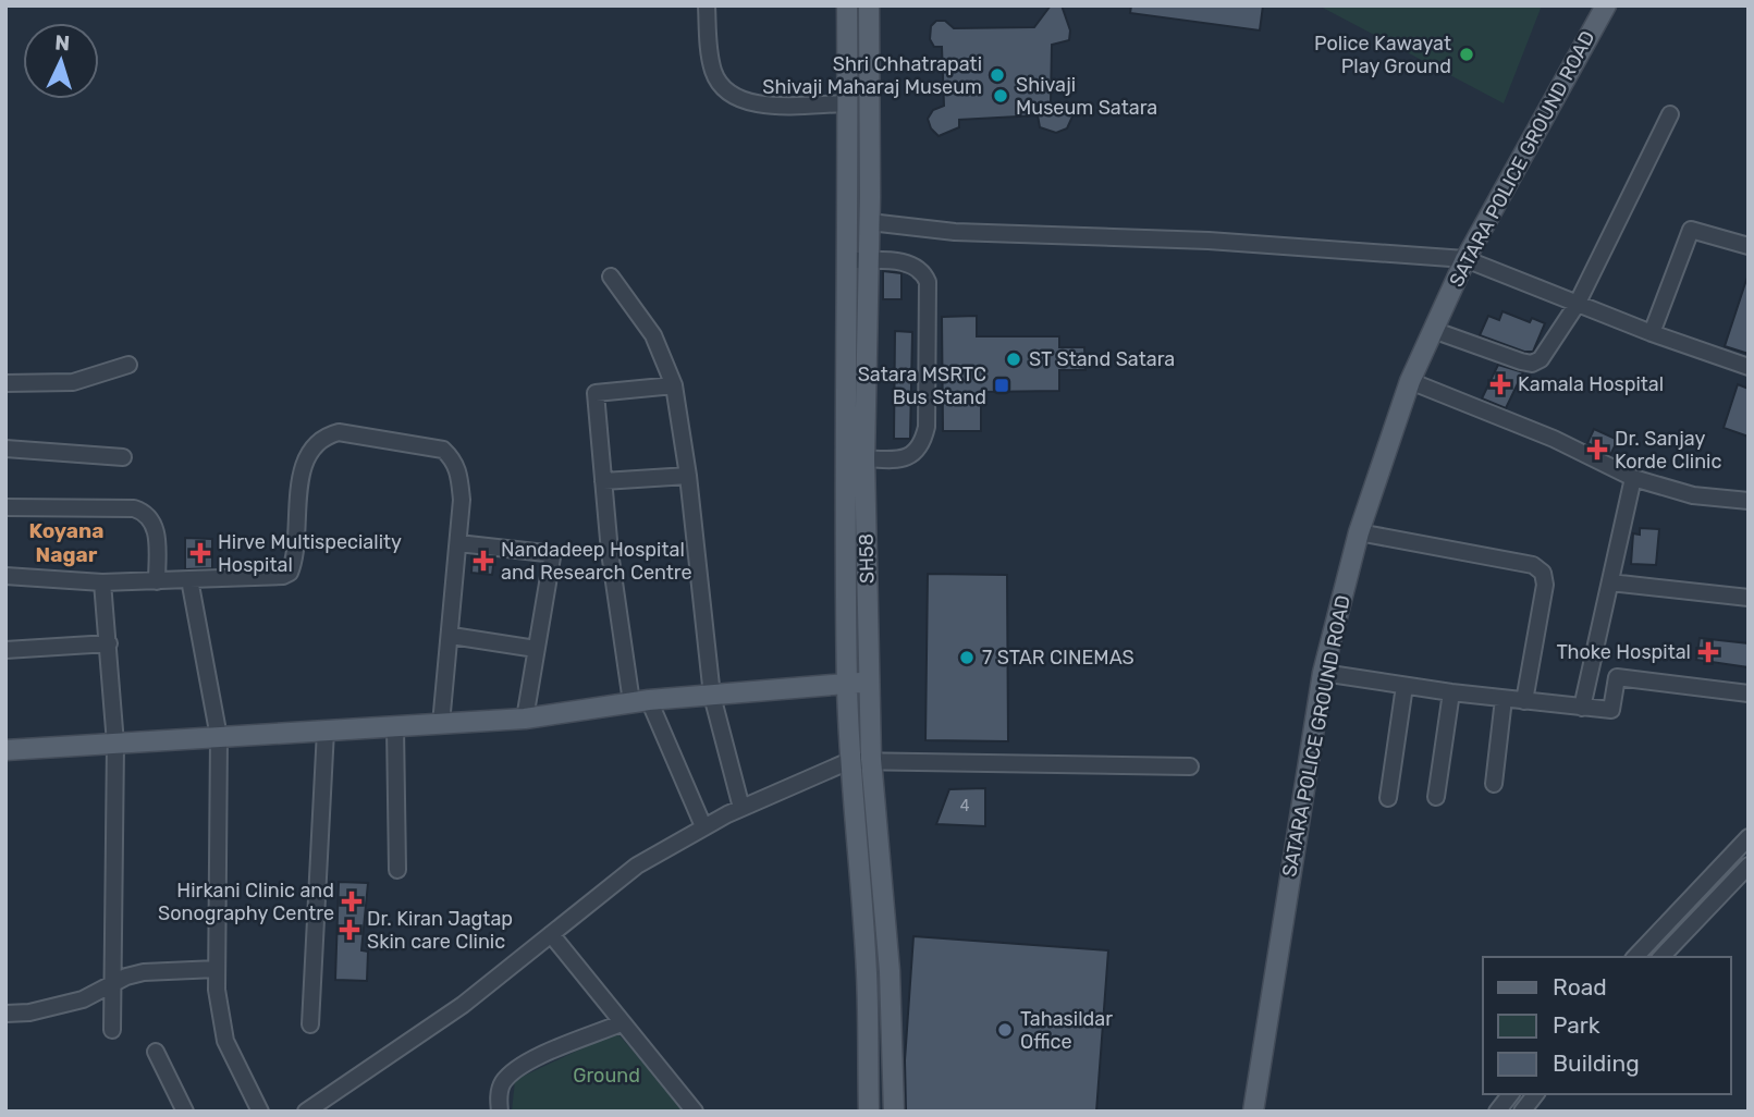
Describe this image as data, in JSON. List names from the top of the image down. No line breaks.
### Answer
{"streets":{"main road":["SATARA POLICE GROUND ROAD","SH58"]},"districts":["Koyana Nagar"],"parks":["Ground"],"places":{"other":["Police Kawayat Play Ground","Shri Chhatrapati Shivaji Maharaj Museum","Shivaji Museum Satara","ST Stand Satara","7 STAR CINEMAS","Tahasildar Office"],"health":["Kamala Hospital","Dr. Sanjay Korde Clinic","Hirve Multispeciality Hospital","Nandadeep Hospital and Research Centre","Thoke Hospital","Hirkani Clinic and Sonography Centre","Dr. Kiran Jagtap Skin care Clinic"],"transit":["Satara MSRTC Bus Stand"]},"house_numbers":["4"],"legend":["Road","Park","Building"],"north":"top"}
